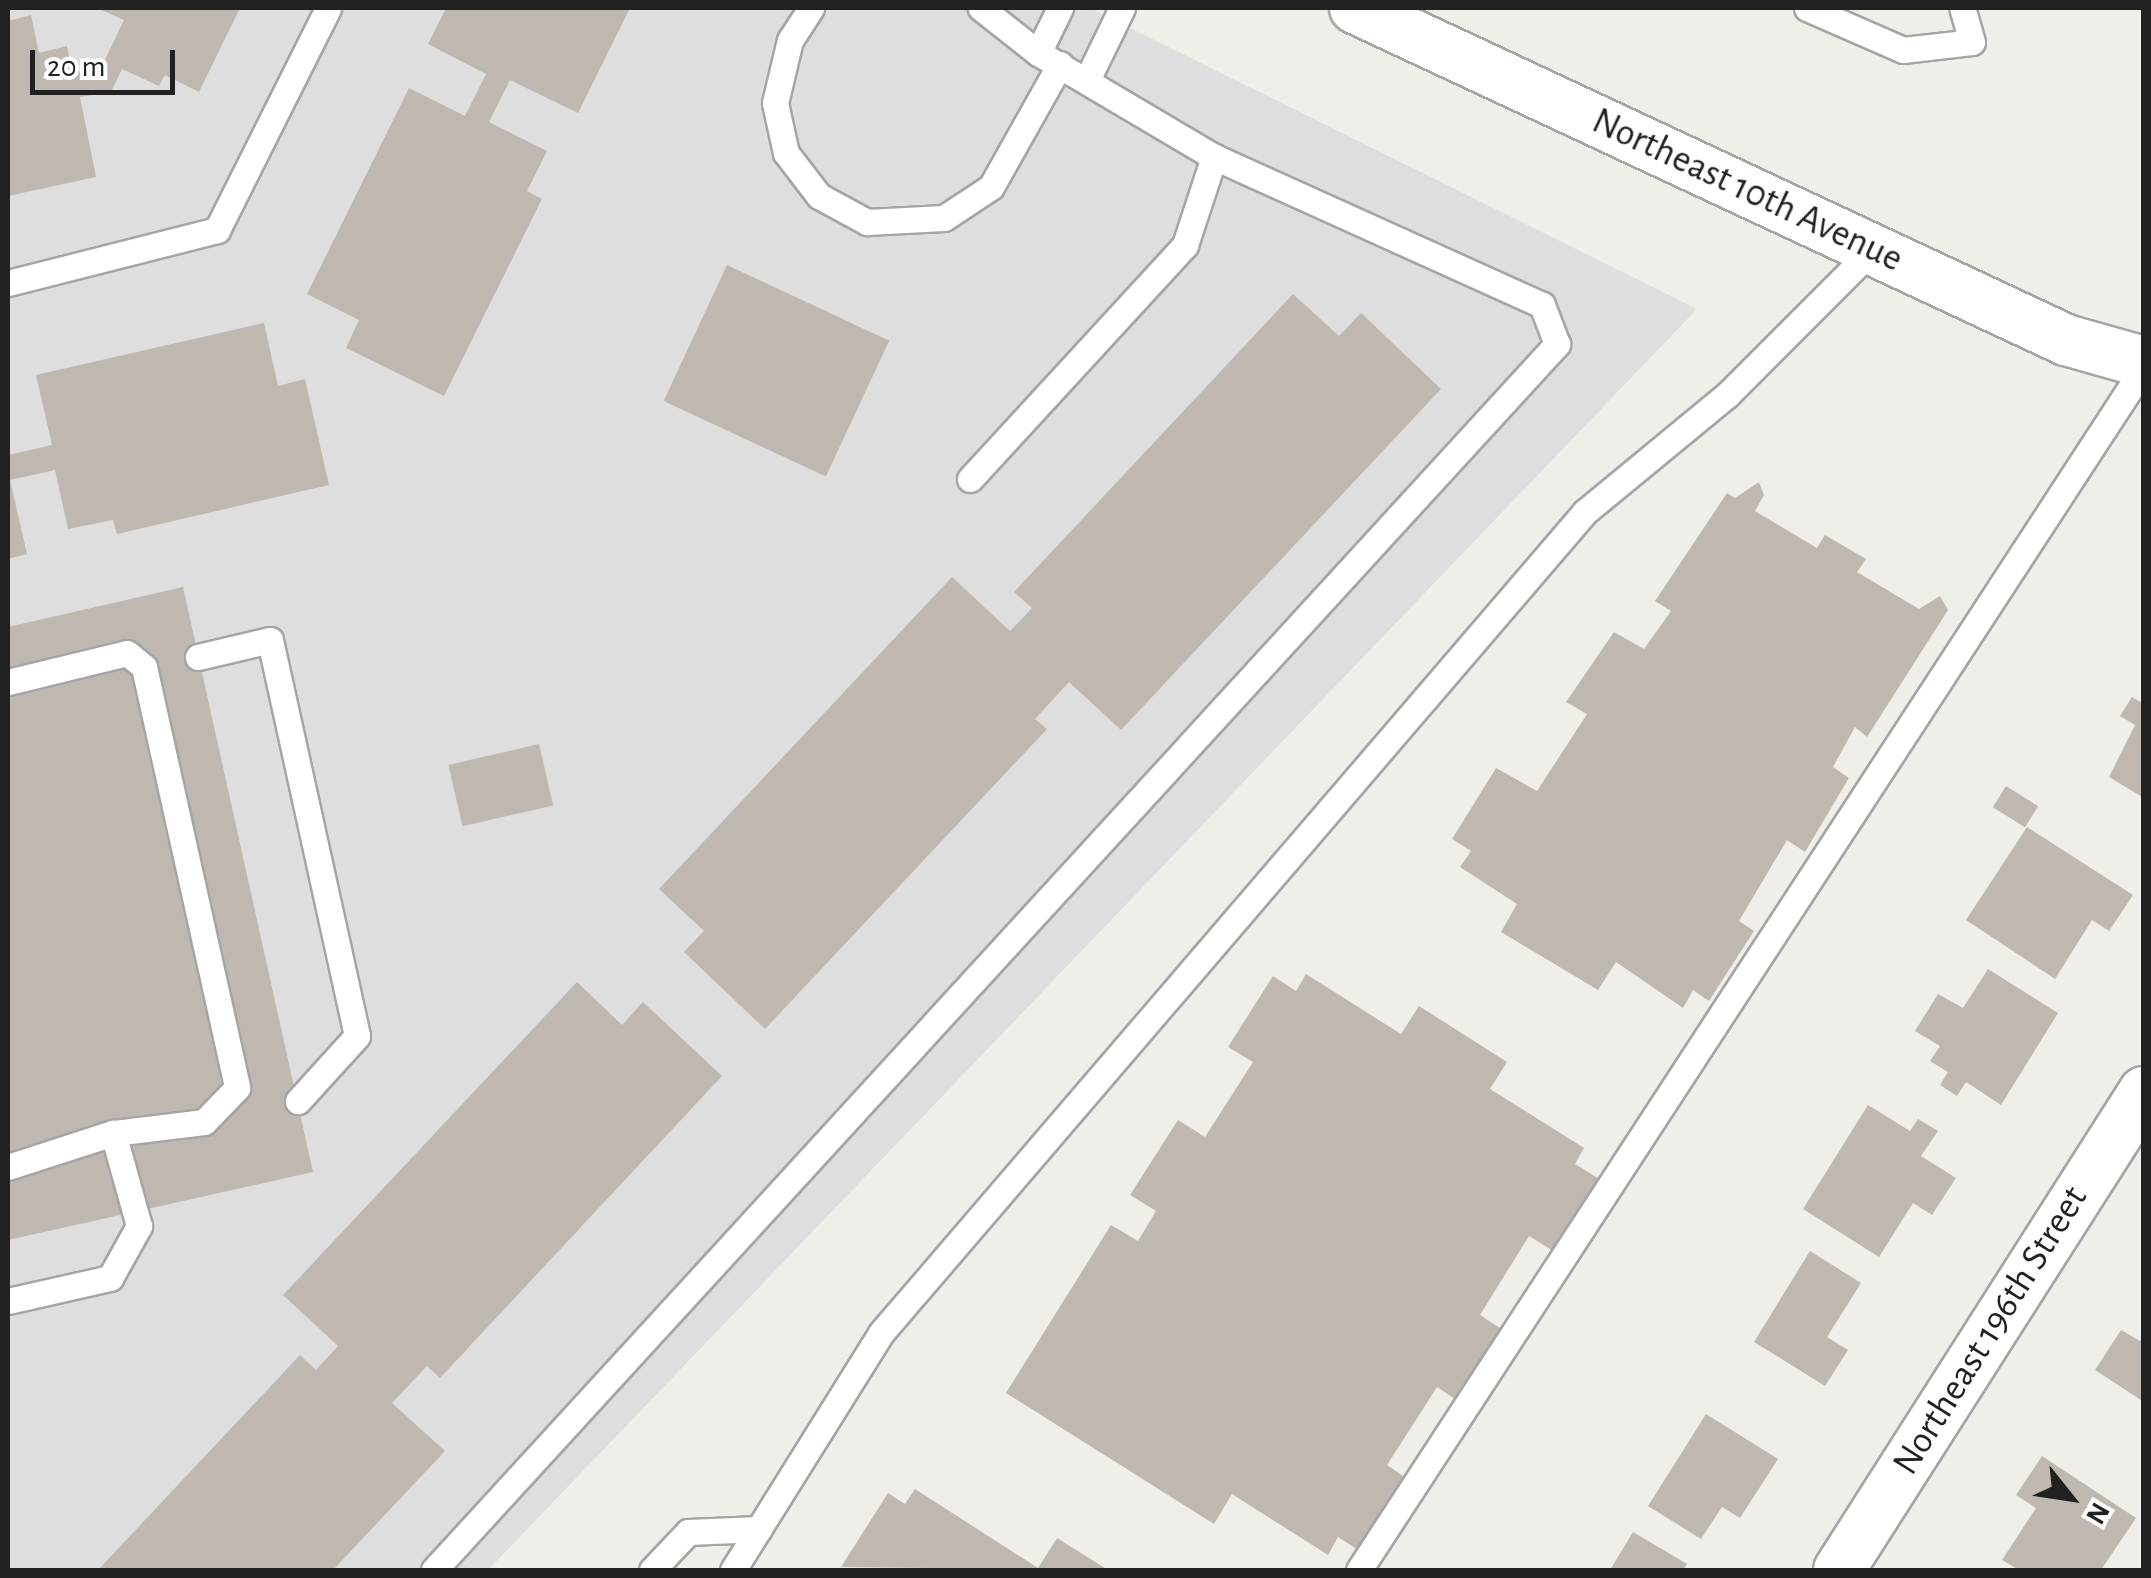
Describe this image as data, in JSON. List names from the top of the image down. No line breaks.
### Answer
{"streets":{"street":["Northeast 10th Avenue","Northeast 196th Street"]},"scale_bar":"20 m","north":"bottom right"}
